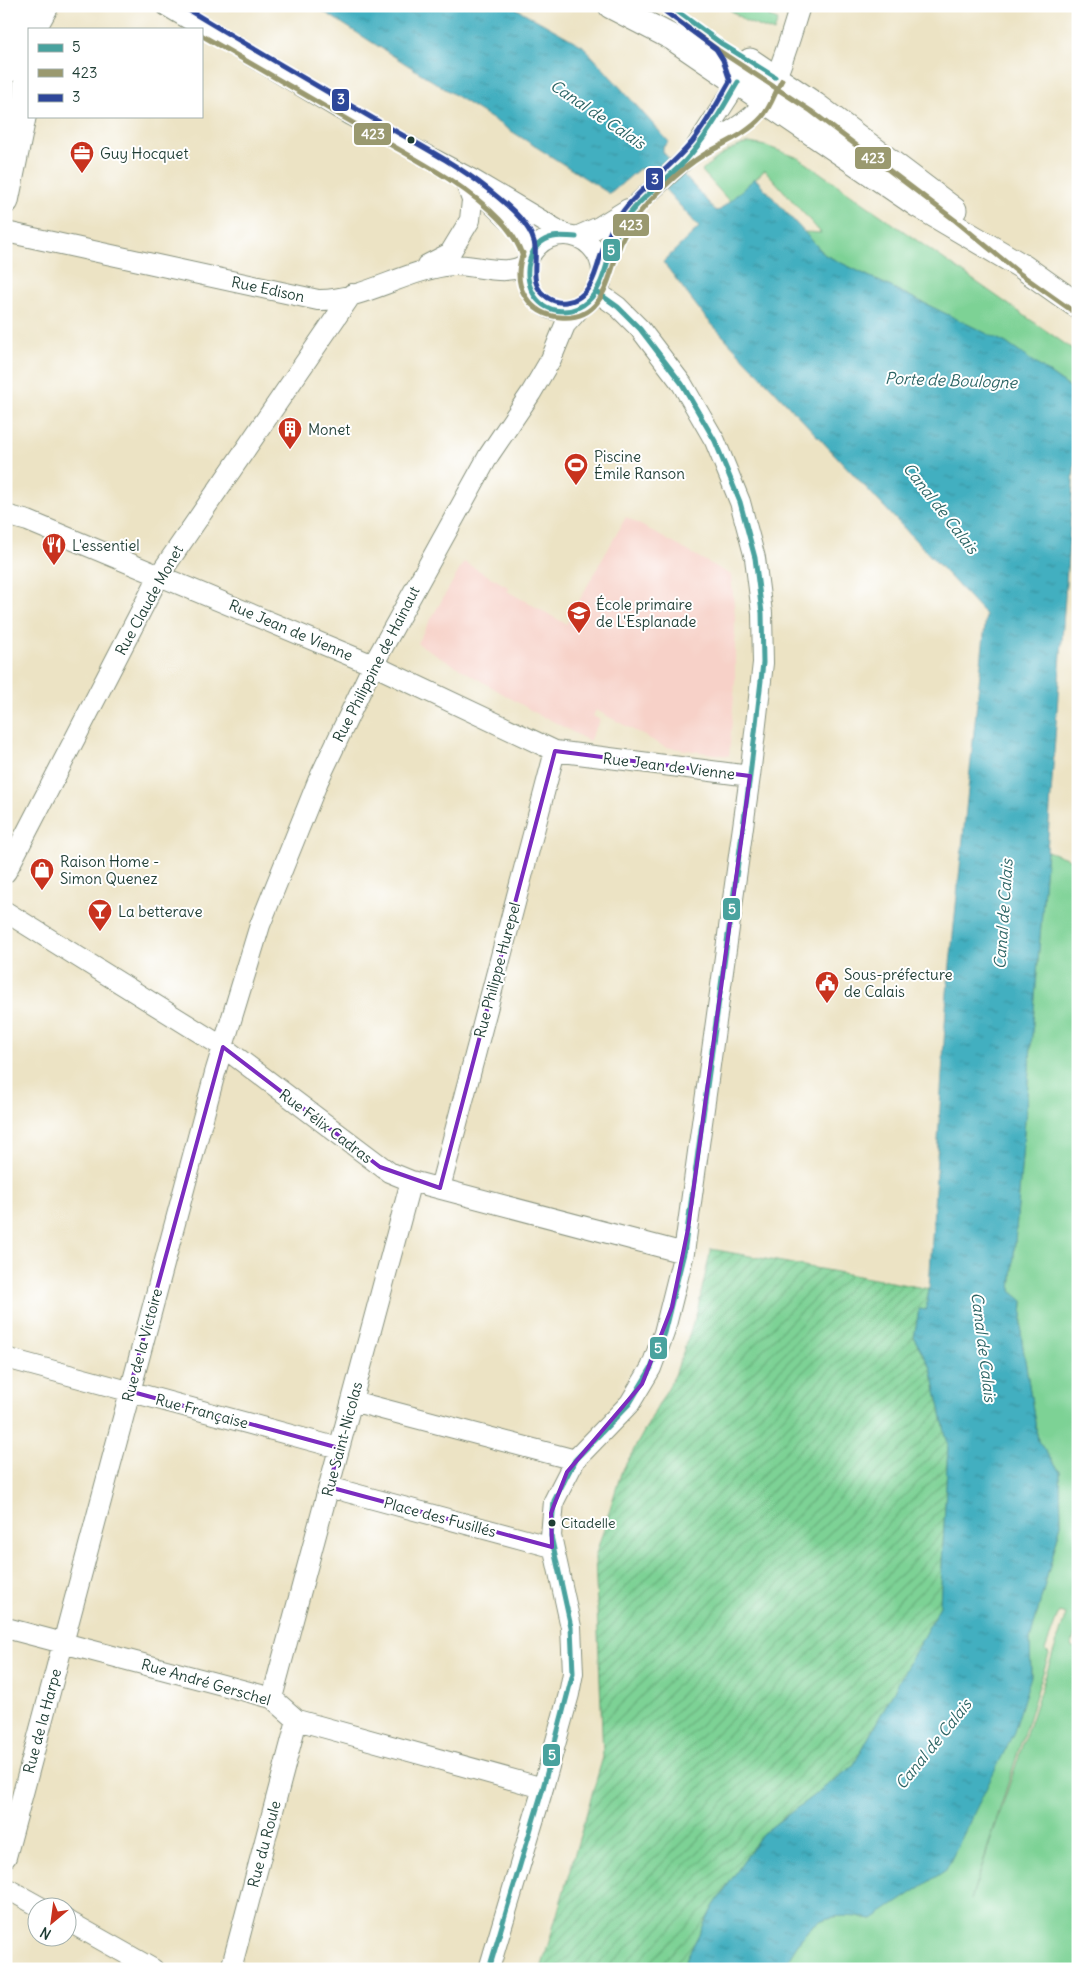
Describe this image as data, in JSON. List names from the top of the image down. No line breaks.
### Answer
{"streets":{"street":["Rue Edison","Rue Claude Monet","Rue Jean de Vienne","Rue Philippine de Hainaut","Rue Philippe Hurepel","Rue Félix Cadras","Rue de la Victoire","Rue Française","Rue Saint-Nicolas","Place des Fusillés","Rue André Gerschel","Rue de la Harpe","Rue du Roule"]},"crossings":[["Rue Edison","Rue Claude Monet"],["Rue Edison","Rue Philippine de Hainaut"],["Rue Claude Monet","Rue Jean de Vienne"],["Rue Jean de Vienne","Rue Philippine de Hainaut"],["Rue Jean de Vienne","Rue Philippe Hurepel"],["Rue Philippine de Hainaut","Rue Félix Cadras"],["Rue Philippine de Hainaut","Rue de la Victoire"],["Rue Philippe Hurepel","Rue Félix Cadras"],["Rue Félix Cadras","Rue de la Victoire"],["Rue Félix Cadras","Rue Saint-Nicolas"],["Rue de la Victoire","Rue Française"],["Rue de la Victoire","Rue André Gerschel"],["Rue de la Victoire","Rue de la Harpe"],["Rue Française","Rue Saint-Nicolas"],["Rue Saint-Nicolas","Place des Fusillés"],["Rue Saint-Nicolas","Rue André Gerschel"],["Rue André Gerschel","Rue de la Harpe"],["Rue André Gerschel","Rue du Roule"]],"water":["Canal de Calais","Porte de Boulogne"],"places":{"office":["Guy Hocquet"],"building":["Monet"],"sports":["Piscine Émile Ranson"],"restaurant":["L'essentiel"],"school or university":["École primaire de L'Esplanade"],"shop":["Raison Home - Simon Quenez"],"bar":["La betterave"],"public building":["Sous-préfecture de Calais"],"other":["Citadelle"]},"lines":["transit line 5","transit line 3","transit line 423"],"legend":["5","423","3"],"north":"bottom left"}
